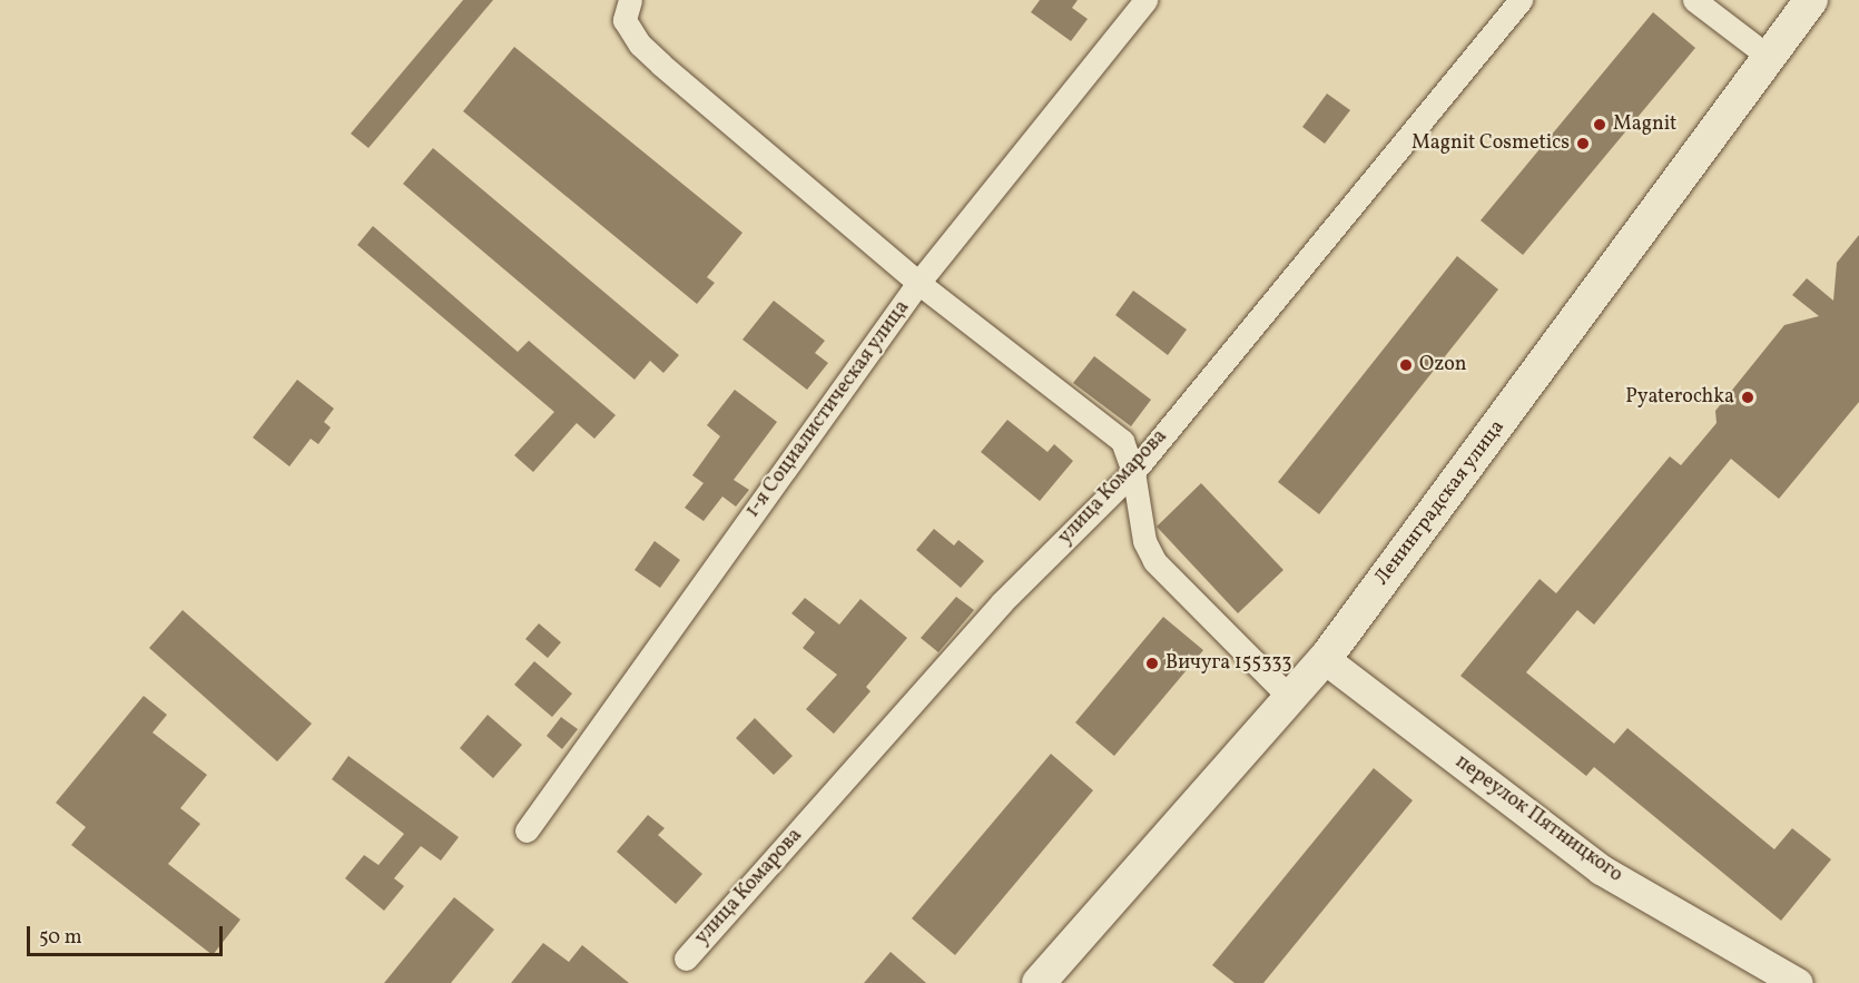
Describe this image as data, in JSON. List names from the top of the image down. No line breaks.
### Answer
{"streets":{"main road":["Ленинградская улица"],"street":["1-я Социалистическая улица","улица Комарова","переулок Пятницкого"]},"crossings":[["Ленинградская улица","переулок Пятницкого"]],"places":["Magnit","Magnit Cosmetics","Ozon","Pyaterochka","Вичуга 155333"],"scale_bar":"50 m"}
